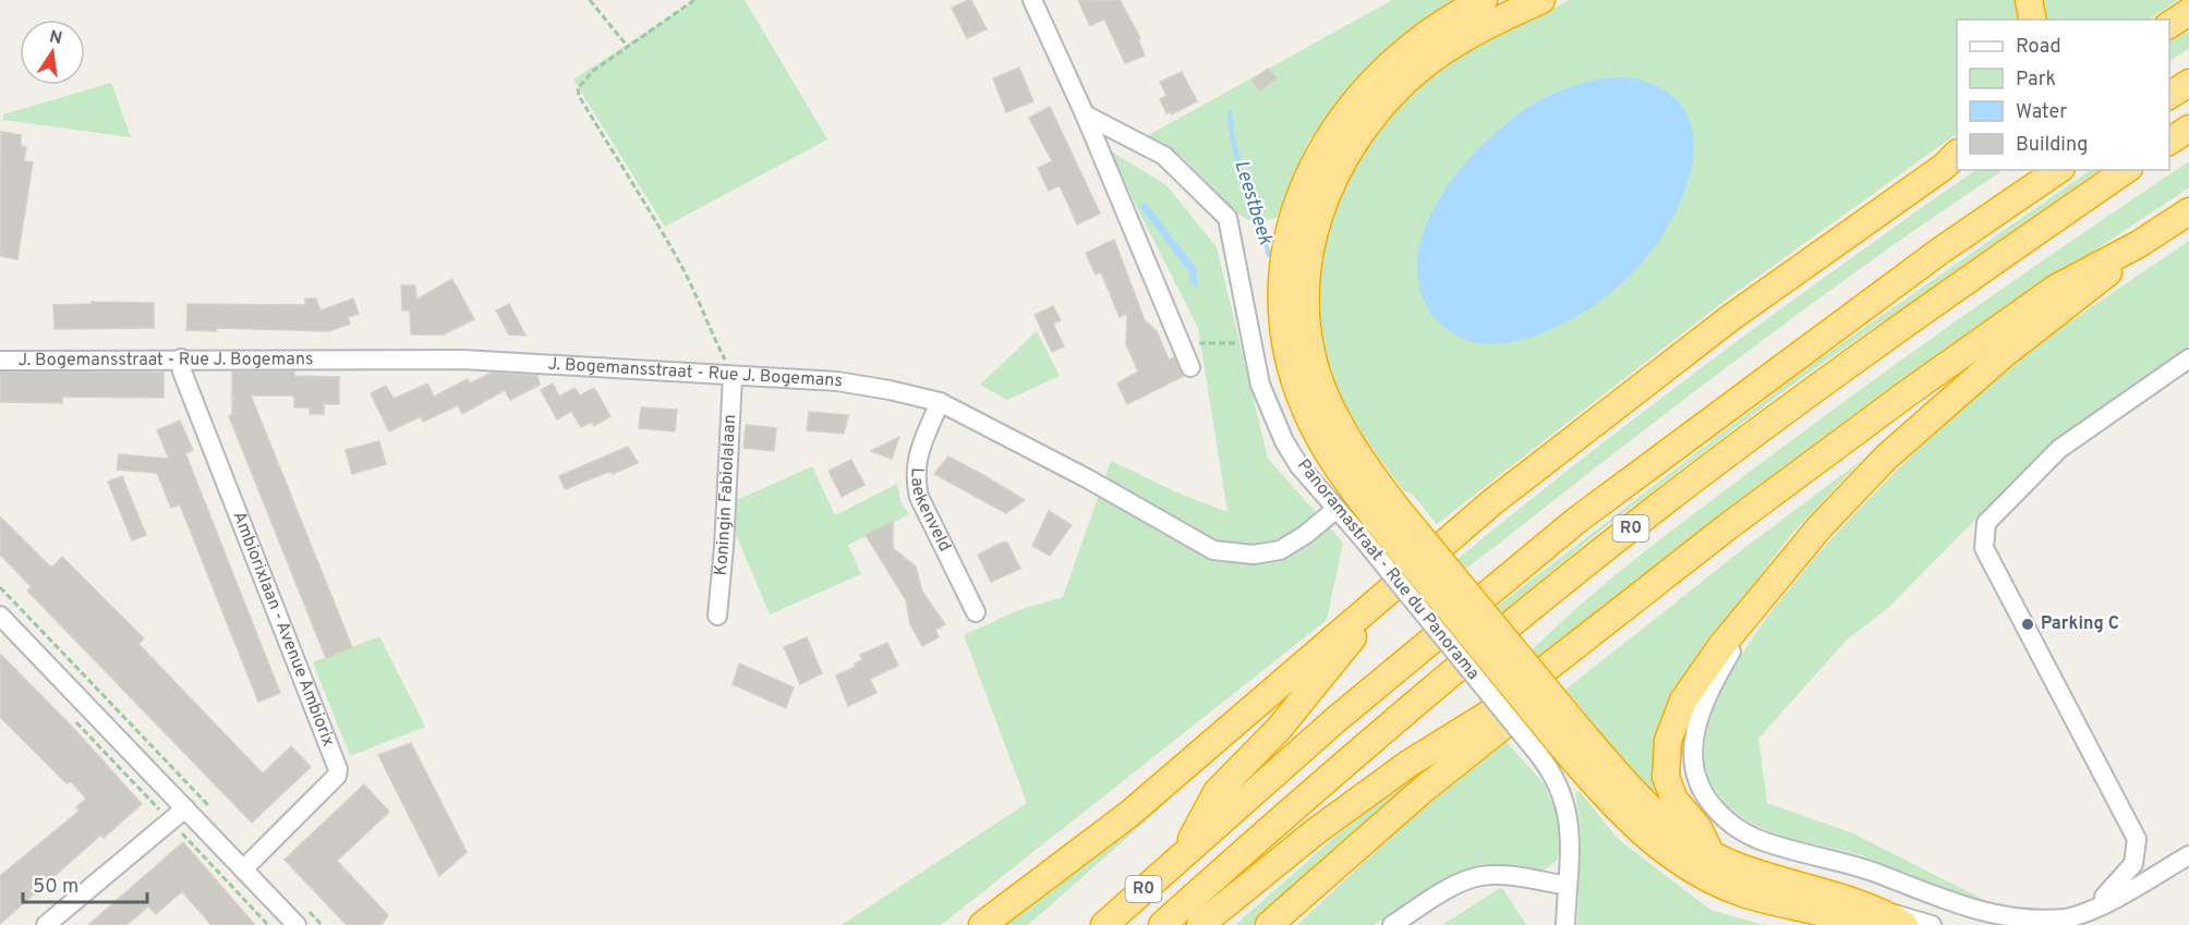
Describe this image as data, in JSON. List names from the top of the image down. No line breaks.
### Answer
{"streets":{"highway":["R0"],"street":["J. Bogemansstraat - Rue J. Bogemans","Koningin Fabiolalaan","Laekenveld","Panoramastraat - Rue du Panorama","Ambiorixlaan - Avenue Ambiorix"]},"crossings":[["J. Bogemansstraat - Rue J. Bogemans","Koningin Fabiolalaan"],["J. Bogemansstraat - Rue J. Bogemans","Laekenveld"],["J. Bogemansstraat - Rue J. Bogemans","Panoramastraat - Rue du Panorama"],["J. Bogemansstraat - Rue J. Bogemans","Ambiorixlaan - Avenue Ambiorix"]],"water":["Leestbeek"],"places":["Parking C"],"legend":["Road","Park","Water","Building"],"scale_bar":"50 m","north":"top"}
